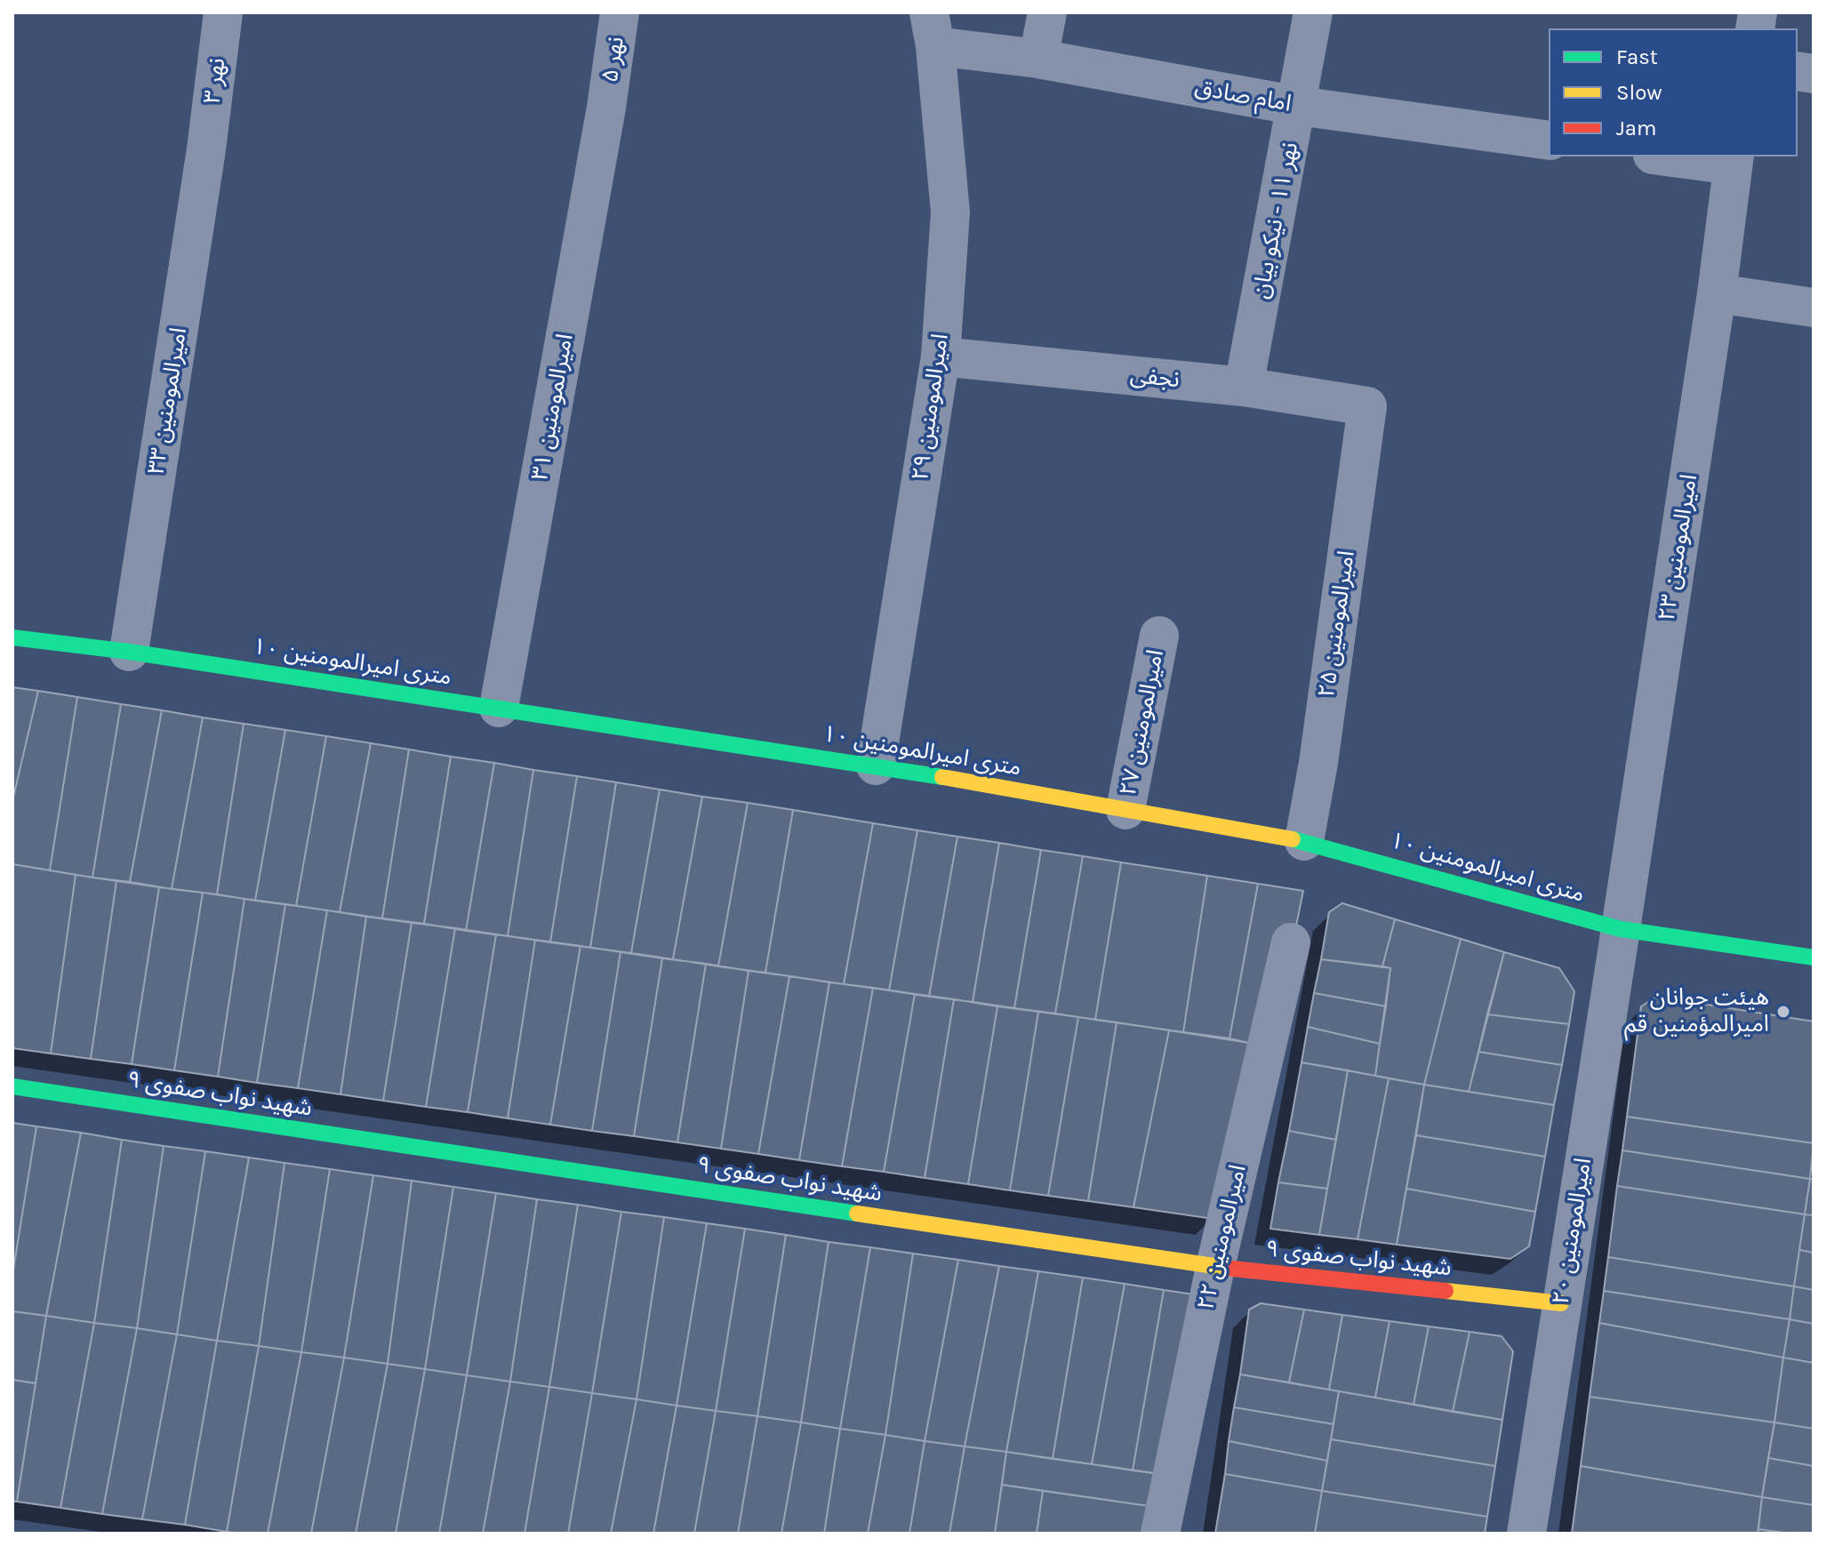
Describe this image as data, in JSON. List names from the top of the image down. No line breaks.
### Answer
{"streets":{"street":["نهر ۵","نهر ۳","امام صادق","نهر ۱۱ - نیکو بیان","نجفی","امیرالمومنین ۳۳","امیرالمومنین ۳۱","امیرالمومنین ۲۹","امیرالمومنین ۲۳","امیرالمومنین ۲۵","۱۰ متری امیرالمومنین","امیرالمومنین ۲۷","شهید نواب صفوی ۹","امیرالمومنین ۲۰","امیرالمومنین ۲۲"]},"crossings":[["نهر ۵","امیرالمومنین ۳۱"],["نهر ۳","امیرالمومنین ۳۳"],["امام صادق","نهر ۱۱ - نیکو بیان"],["امام صادق","امیرالمومنین ۲۹"],["نهر ۱۱ - نیکو بیان","نجفی"],["نجفی","امیرالمومنین ۲۹"],["نجفی","امیرالمومنین ۲۵"],["امیرالمومنین ۳۳","۱۰ متری امیرالمومنین"],["امیرالمومنین ۳۱","۱۰ متری امیرالمومنین"],["امیرالمومنین ۲۹","۱۰ متری امیرالمومنین"],["امیرالمومنین ۲۳","۱۰ متری امیرالمومنین"],["امیرالمومنین ۲۳","امیرالمومنین ۲۰"],["امیرالمومنین ۲۵","۱۰ متری امیرالمومنین"],["۱۰ متری امیرالمومنین","امیرالمومنین ۲۷"],["۱۰ متری امیرالمومنین","امیرالمومنین ۲۰"],["شهید نواب صفوی ۹","امیرالمومنین ۲۰"],["شهید نواب صفوی ۹","امیرالمومنین ۲۲"]],"places":["هیئت جوانان امیرالمؤمنین قم"],"legend":["Fast","Slow","Jam"]}
